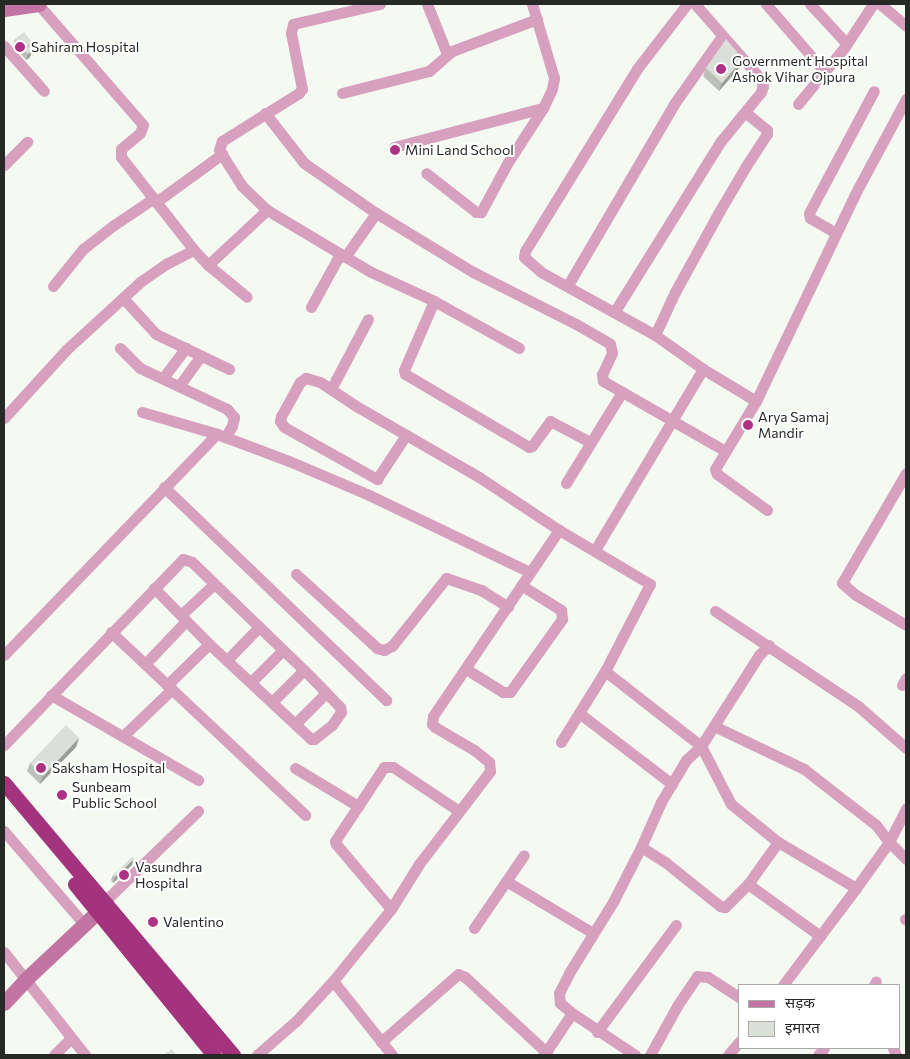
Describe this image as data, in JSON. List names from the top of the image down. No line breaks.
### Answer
{"places":["Sahiram Hospital","Government Hospital Ashok Vihar Ojpura","Mini Land School","Arya Samaj Mandir","Saksham Hospital","Sunbeam Public School","Vasundhra Hospital","Valentino"],"legend":["सड़क","इमारत"]}
